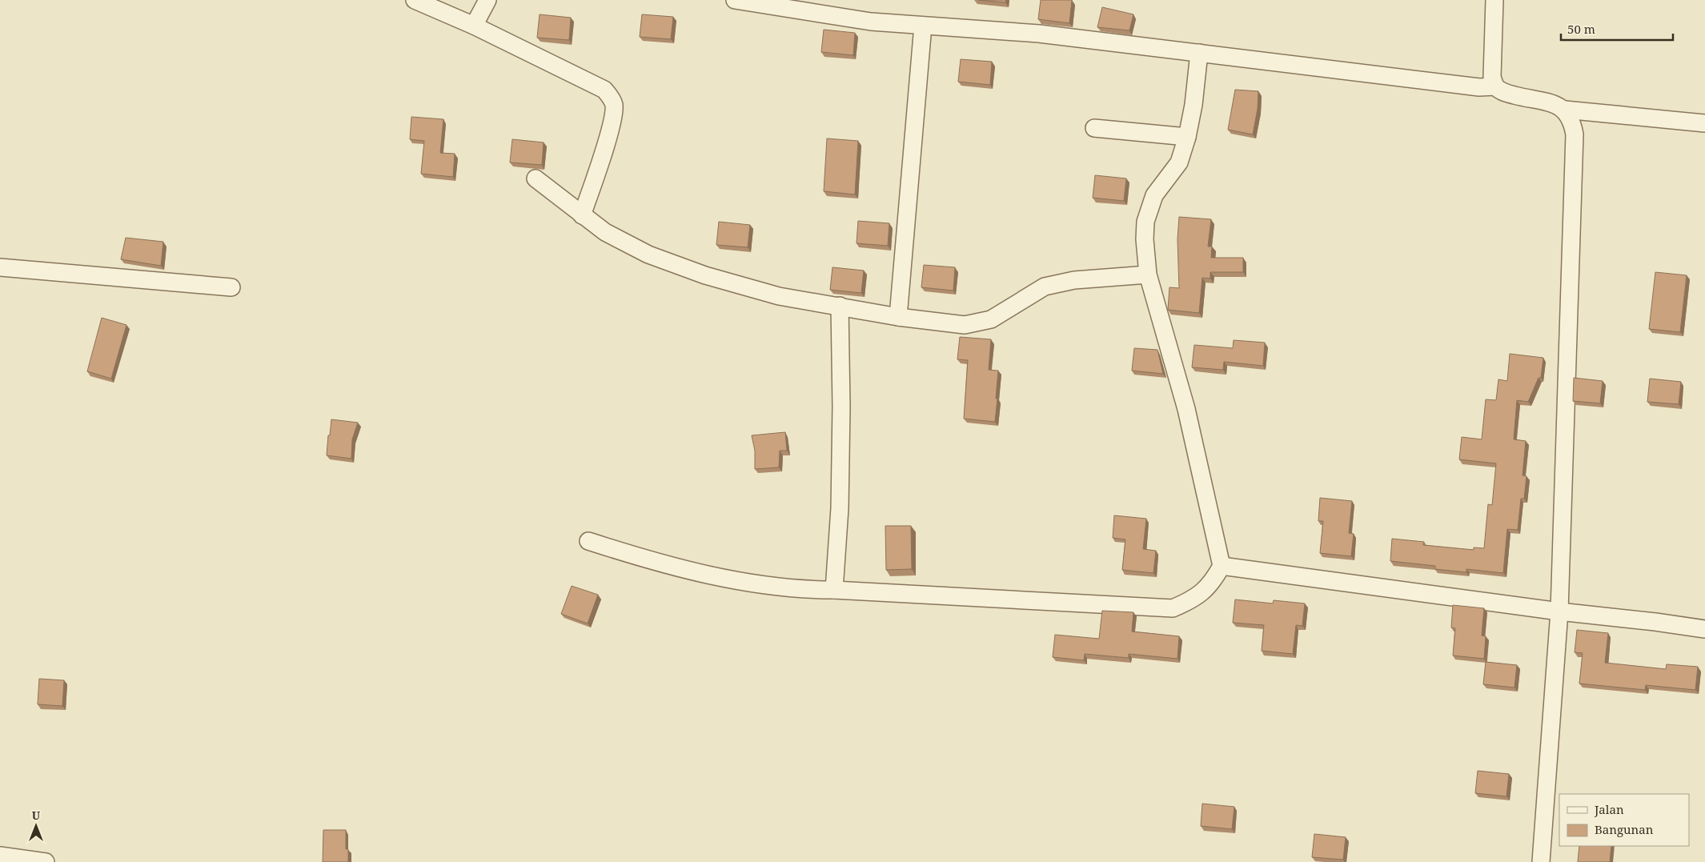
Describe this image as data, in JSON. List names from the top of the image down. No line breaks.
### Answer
{"legend":["Jalan","Bangunan"],"scale_bar":"50 m","north":"top"}
